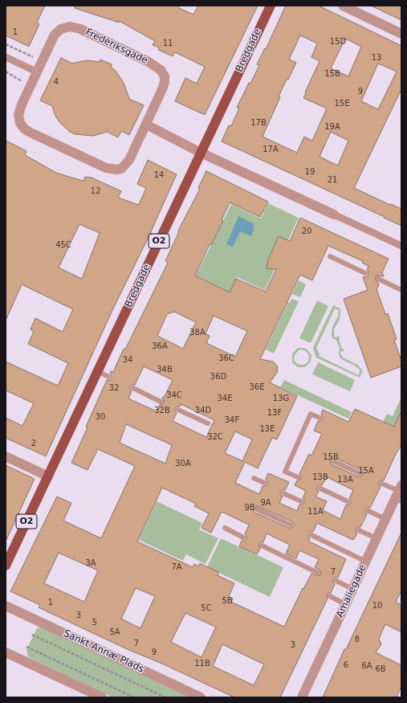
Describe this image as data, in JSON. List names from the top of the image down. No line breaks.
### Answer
{"streets":{"main road":["Bredgade","O2"],"street":["Frederiksgade","Amaliegade","Sankt Annæ Plads"]},"house_numbers":["1","15D","11","13","15B","4","9","15E","17B","19A","17A","19","14","21","12","20","45C","38A","36A","36C","34","34B","36D","36E","32","34C","34E","13G","32B","34D","13F","30","34F","13E","32C","2","15B","30A","15A","13B","13A","9A","9B","11A","3A","7A","7","5B","1","10","5C","3","5","5A","8","7","3","9","11B","6","6A","6B"]}
